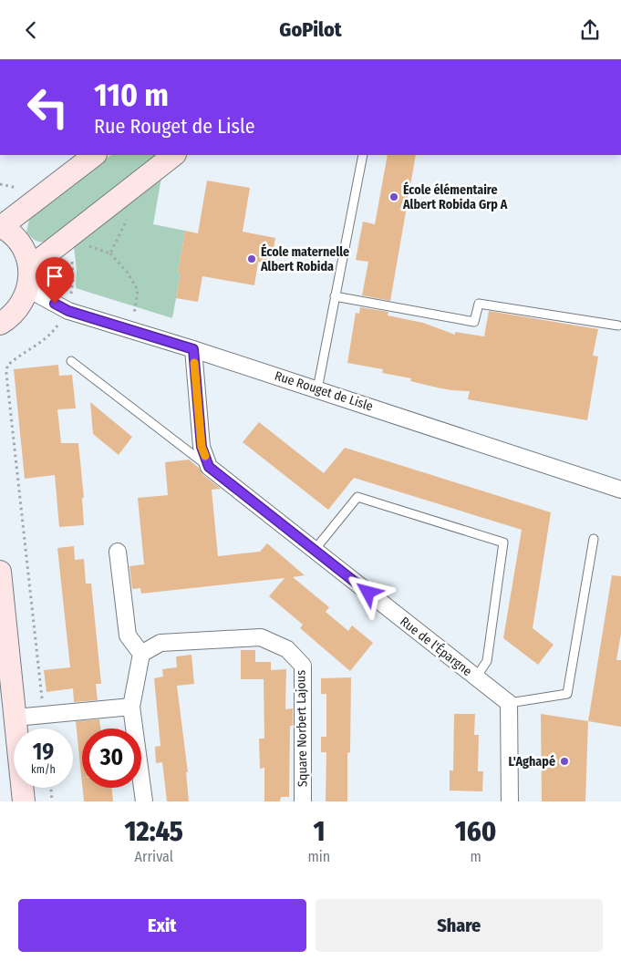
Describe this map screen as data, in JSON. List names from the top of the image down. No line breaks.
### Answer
{"streets":{"street":["Rue Rouget de Lisle","Rue de l'Épargne","Square Norbert Lajous"]},"places":["École élémentaire Albert Robida Grp A","École maternelle Albert Robida","L'Aghapé"],"page":{"header":"GoPilot","turn":["110 m","Rue Rouget de Lisle"],"speed":"19 km/h","limit":"30","eta":["12:45","Arrival","1","min","160","m"],"buttons":["Exit","Share"]}}
